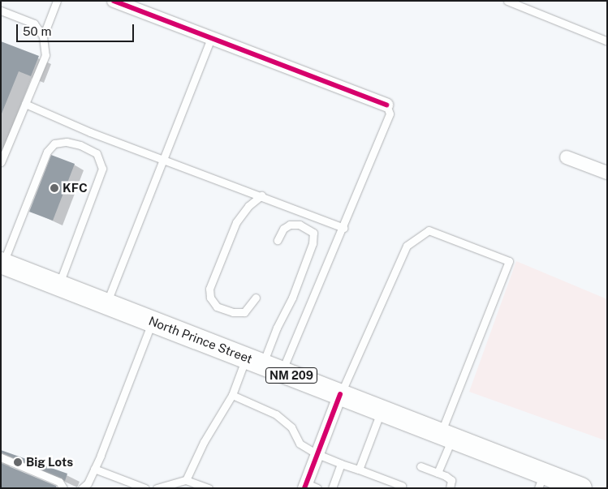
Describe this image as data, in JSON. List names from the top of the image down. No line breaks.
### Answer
{"streets":{"main road":["North Prince Street","NM 209"]},"places":["KFC","Big Lots"],"scale_bar":"50 m"}
